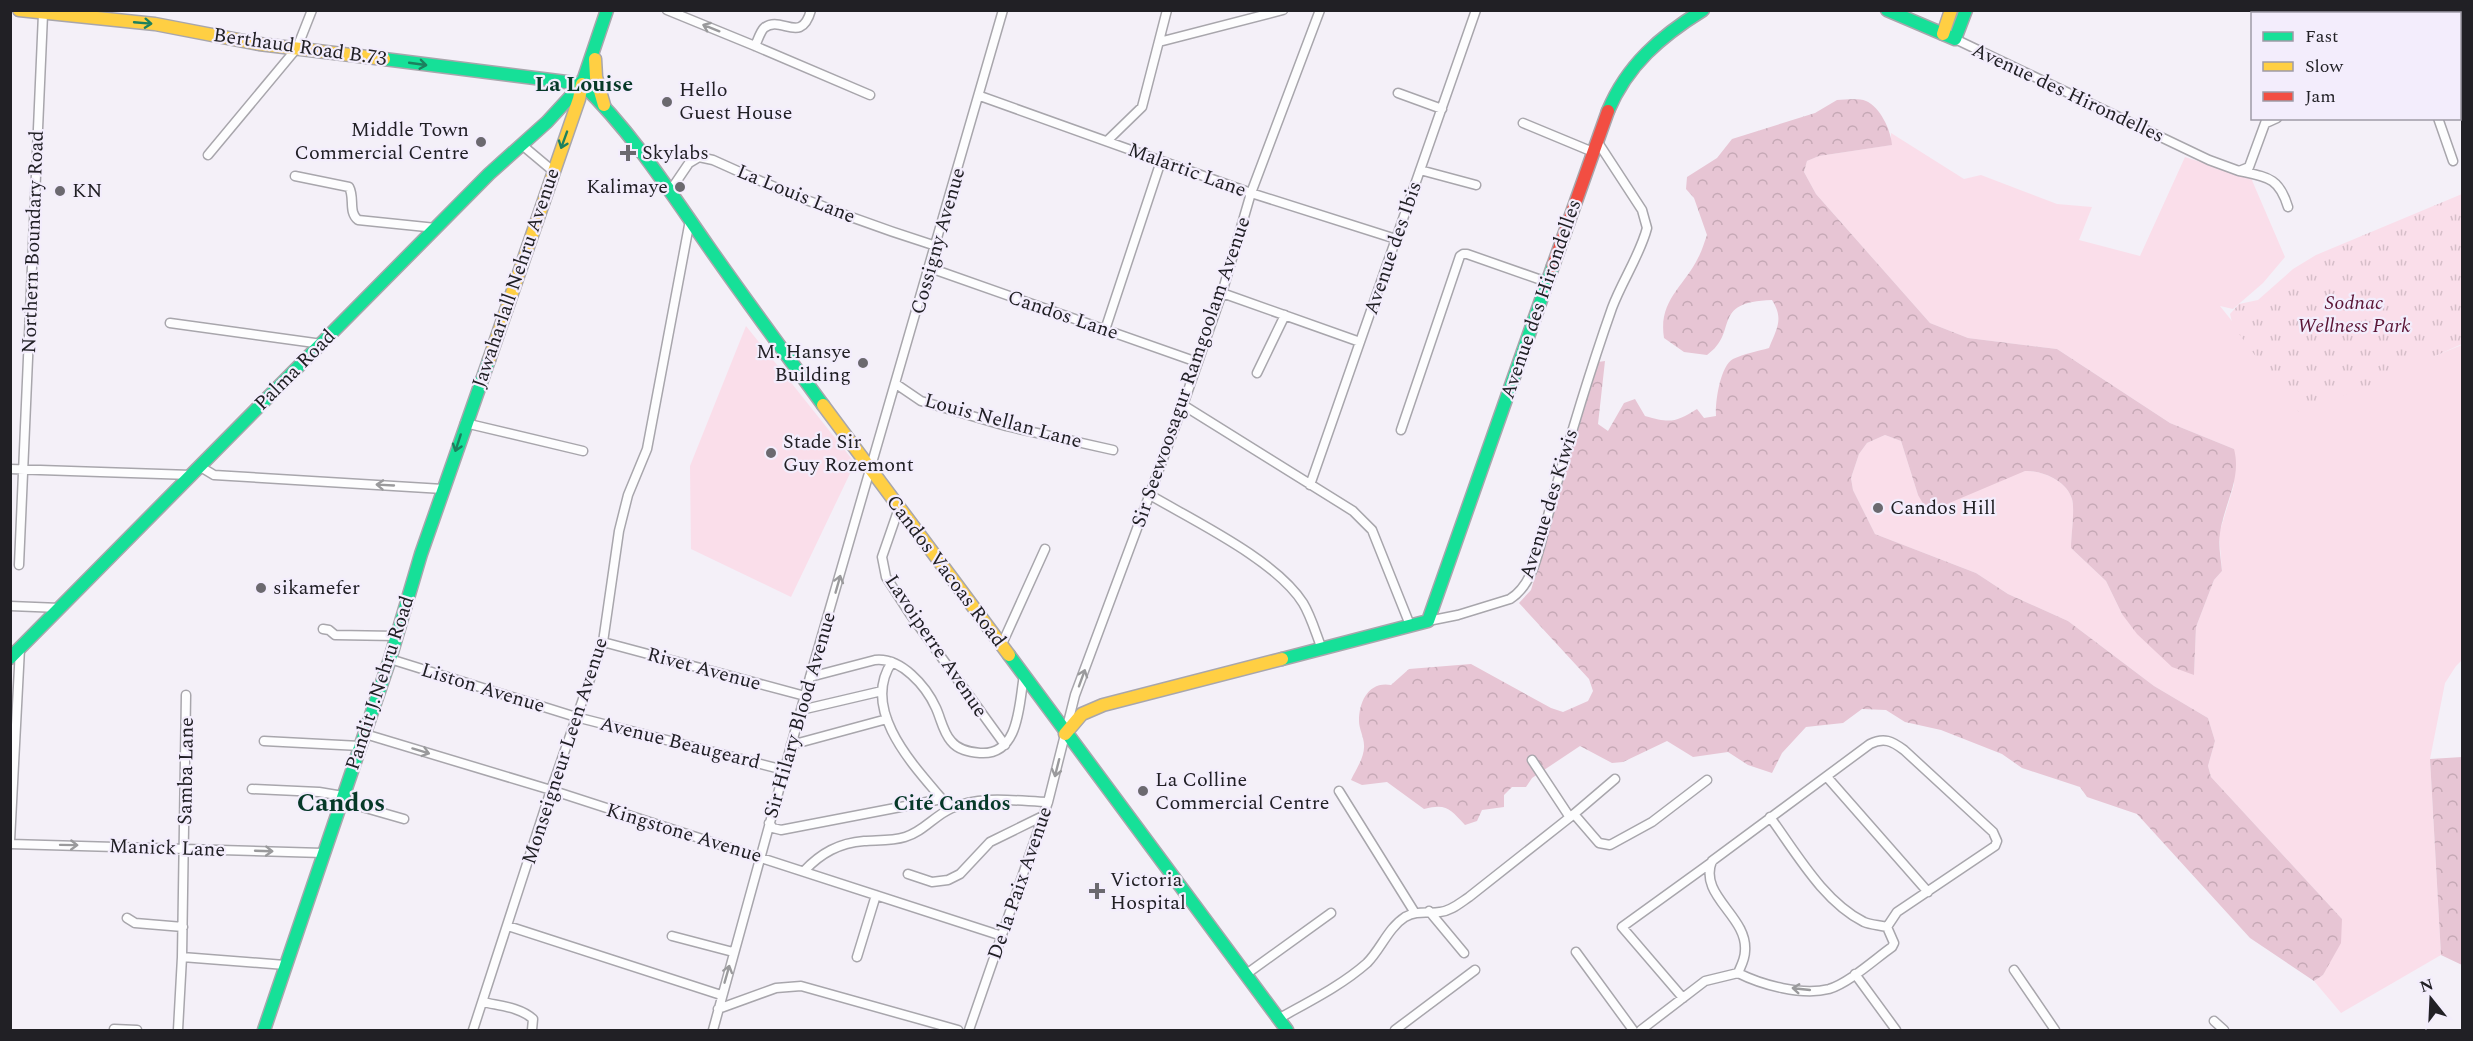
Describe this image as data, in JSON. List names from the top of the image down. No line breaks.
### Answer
{"streets":{"main road":["Berthaud Road B.73","Avenue des Hirondelles","Jawaharlall Nehru Avenue","Palma Road","Avenue des Kiwis","Candos Vacoas Road","Pandit J.Nehru Road"],"street":["Malartic Lane","La Louis Lane","Cossigny Avenue","Northern Boundary Road","Avenue des Ibis","Candos Lane","Sir Seewoosagur Ramgoolam Avenue","Louis Nellan Lane","Lavoiperre Avenue","Rivet Avenue","Liston Avenue","Sir Hilary Blood Avenue","Avenue Beaugeard","Monseigneur Leen Avenue","Samba Lane","Kingstone Avenue","Manick Lane","De la Paix Avenue"]},"crossings":[["Berthaud Road B.73","Northern Boundary Road"],["Berthaud Road B.73","Jawaharlall Nehru Avenue"],["Berthaud Road B.73","Palma Road"],["Berthaud Road B.73","Candos Vacoas Road"],["Avenue des Hirondelles","Avenue des Kiwis"],["Malartic Lane","Cossigny Avenue"],["Malartic Lane","Avenue des Ibis"],["Malartic Lane","Sir Seewoosagur Ramgoolam Avenue"],["La Louis Lane","Cossigny Avenue"],["La Louis Lane","Candos Vacoas Road"],["Cossigny Avenue","Candos Lane"],["Cossigny Avenue","Louis Nellan Lane"],["Cossigny Avenue","Candos Vacoas Road"],["Cossigny Avenue","Sir Hilary Blood Avenue"],["Jawaharlall Nehru Avenue","Palma Road"],["Jawaharlall Nehru Avenue","Candos Vacoas Road"],["Jawaharlall Nehru Avenue","Pandit J.Nehru Road"],["Candos Lane","Sir Seewoosagur Ramgoolam Avenue"],["Palma Road","Candos Vacoas Road"],["Sir Seewoosagur Ramgoolam Avenue","Avenue des Kiwis"],["Sir Seewoosagur Ramgoolam Avenue","Candos Vacoas Road"],["Sir Seewoosagur Ramgoolam Avenue","De la Paix Avenue"],["Avenue des Kiwis","Candos Vacoas Road"],["Avenue des Kiwis","De la Paix Avenue"],["Candos Vacoas Road","Lavoiperre Avenue"],["Candos Vacoas Road","Sir Hilary Blood Avenue"],["Candos Vacoas Road","Monseigneur Leen Avenue"],["Candos Vacoas Road","De la Paix Avenue"],["Rivet Avenue","Sir Hilary Blood Avenue"],["Rivet Avenue","Monseigneur Leen Avenue"],["Pandit J.Nehru Road","Liston Avenue"],["Pandit J.Nehru Road","Kingstone Avenue"],["Pandit J.Nehru Road","Manick Lane"],["Liston Avenue","Avenue Beaugeard"],["Liston Avenue","Monseigneur Leen Avenue"],["Sir Hilary Blood Avenue","Avenue Beaugeard"],["Sir Hilary Blood Avenue","Kingstone Avenue"],["Avenue Beaugeard","Monseigneur Leen Avenue"],["Monseigneur Leen Avenue","Kingstone Avenue"],["Samba Lane","Manick Lane"],["Kingstone Avenue","De la Paix Avenue"]],"one_way":["Berthaud Road B.73","Sir Hilary Blood Avenue","Manick Lane"],"districts":["La Louise","Candos","Cité Candos"],"parks":["Sodnac Wellness Park"],"places":{"other":["Hello Guest House","Middle Town Commercial Centre","Kalimaye","KN","M. Hansye Building","Stade Sir Guy Rozemont","Candos Hill","sikamefer","La Colline Commercial Centre"],"health":["Skylabs","Victoria Hospital"]},"legend":["Fast","Slow","Jam"],"north":"top"}
